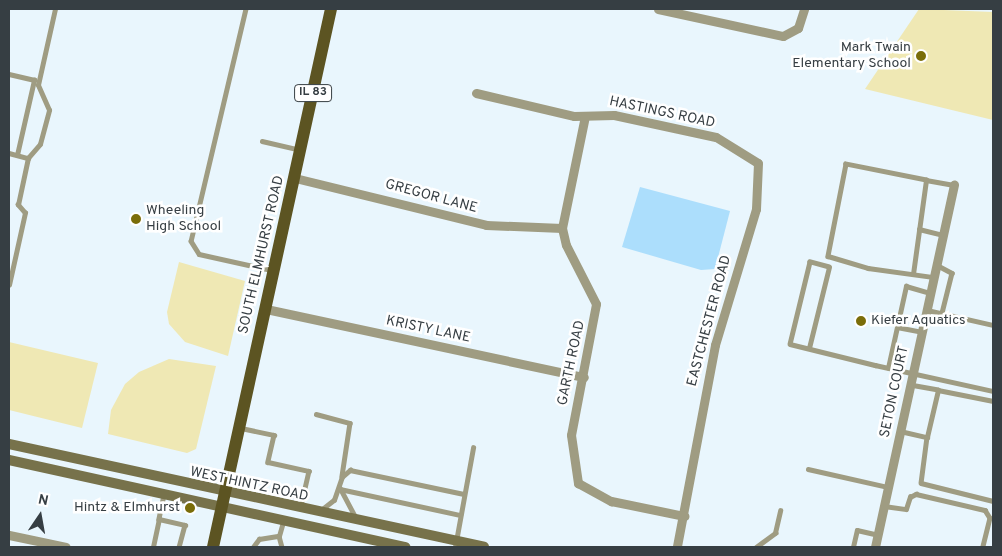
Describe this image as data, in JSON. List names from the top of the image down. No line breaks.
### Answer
{"streets":{"main road":["IL 83","SOUTH ELMHURST ROAD","WEST HINTZ ROAD"],"street":["HASTINGS ROAD","GREGOR LANE","EASTCHESTER ROAD","KRISTY LANE","GARTH ROAD","SETON COURT"]},"crossings":[["IL 83","SOUTH ELMHURST ROAD"],["IL 83","WEST HINTZ ROAD"],["HASTINGS ROAD","EASTCHESTER ROAD"],["HASTINGS ROAD","GARTH ROAD"],["GREGOR LANE","SOUTH ELMHURST ROAD"],["GREGOR LANE","GARTH ROAD"],["SOUTH ELMHURST ROAD","KRISTY LANE"],["SOUTH ELMHURST ROAD","WEST HINTZ ROAD"],["EASTCHESTER ROAD","GARTH ROAD"],["KRISTY LANE","GARTH ROAD"]],"places":["Mark Twain Elementary School","Wheeling High School","Kiefer Aquatics","Hintz & Elmhurst"],"north":"top"}
